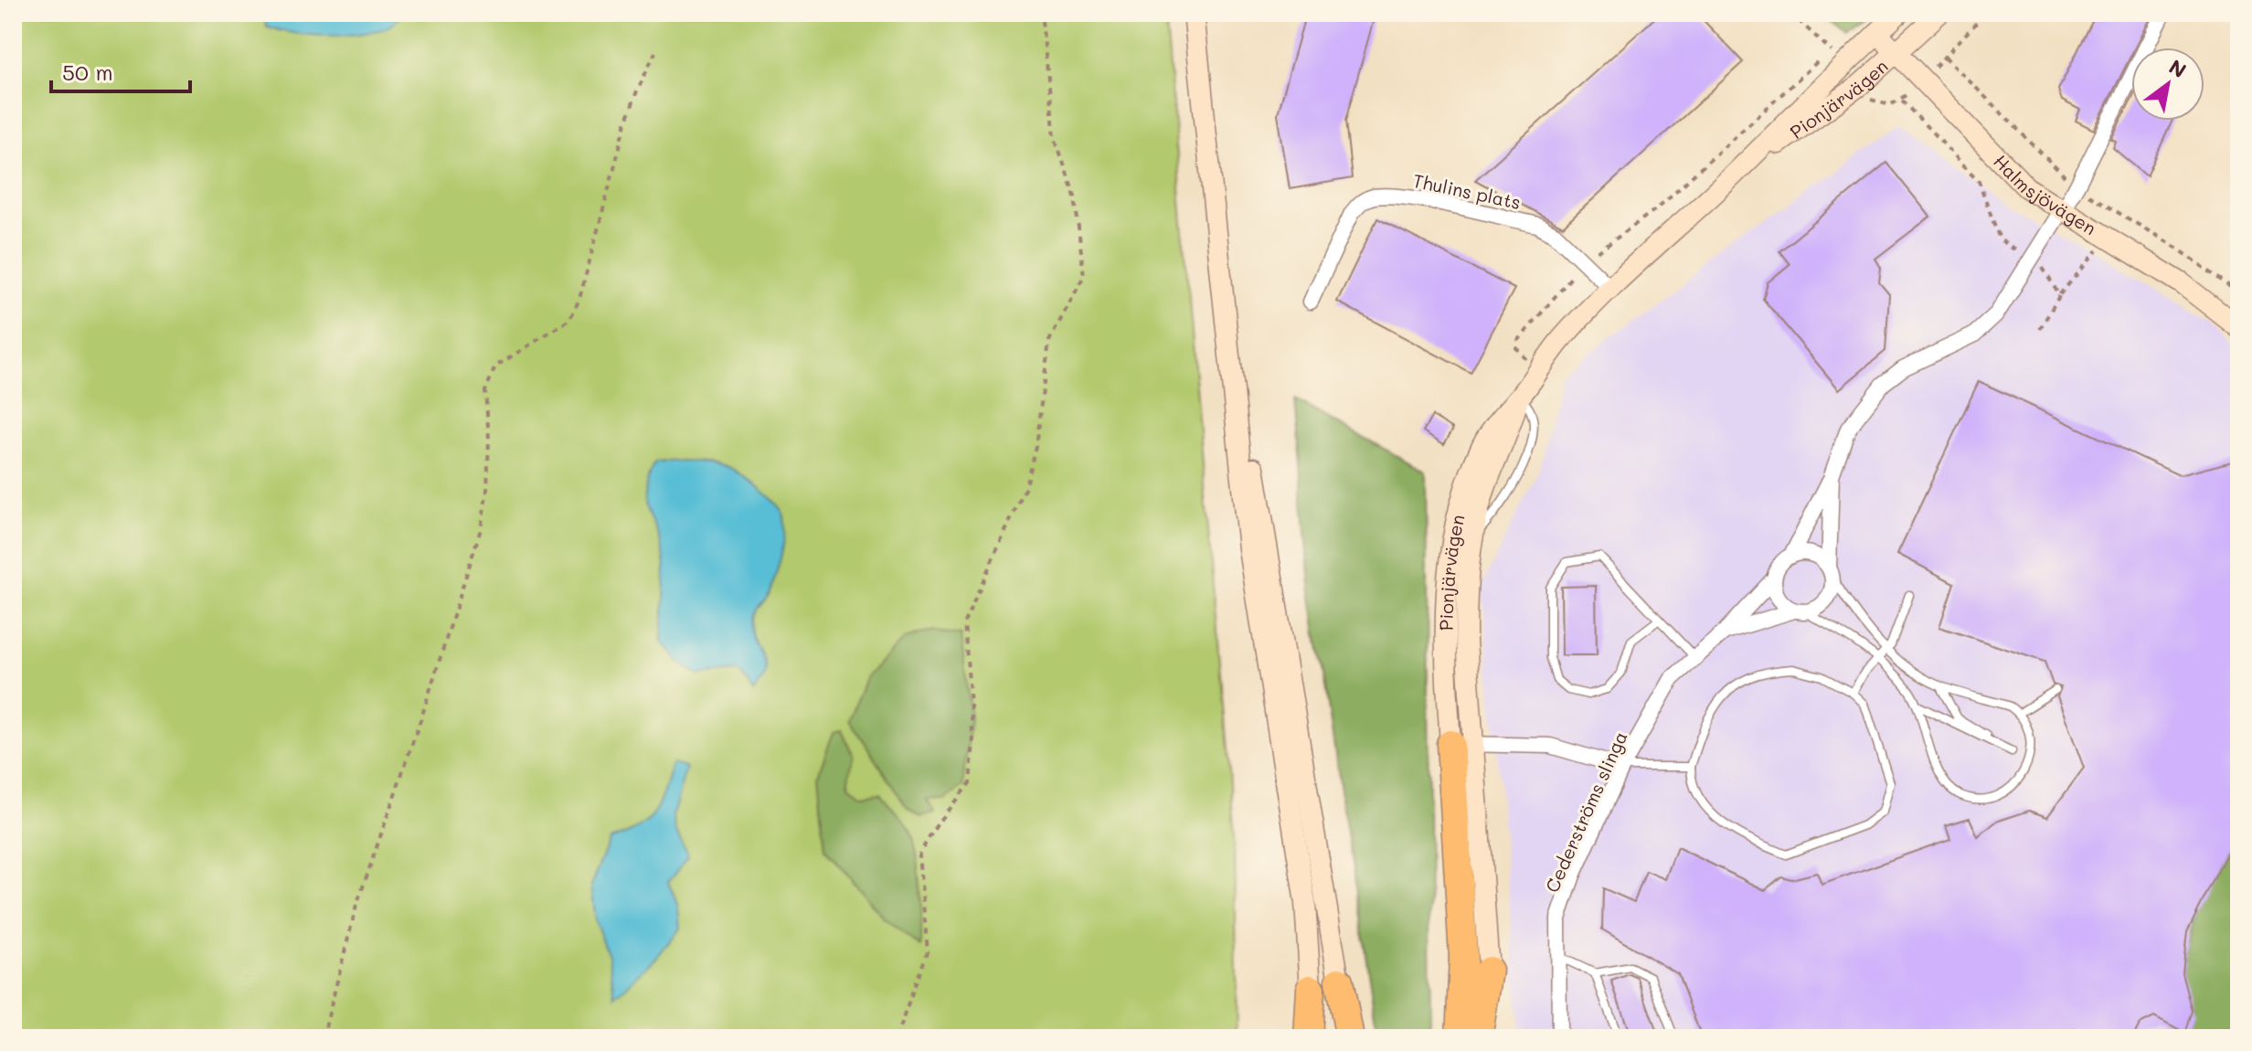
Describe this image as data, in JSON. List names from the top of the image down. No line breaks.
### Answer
{"streets":{"main road":["Pionjärvägen","Halmsjövägen"],"street":["Thulins plats","Cederströms slinga"]},"crossings":[["Pionjärvägen","Thulins plats"],["Pionjärvägen","Halmsjövägen"],["Halmsjövägen","Cederströms slinga"]],"scale_bar":"50 m","north":"top right"}
